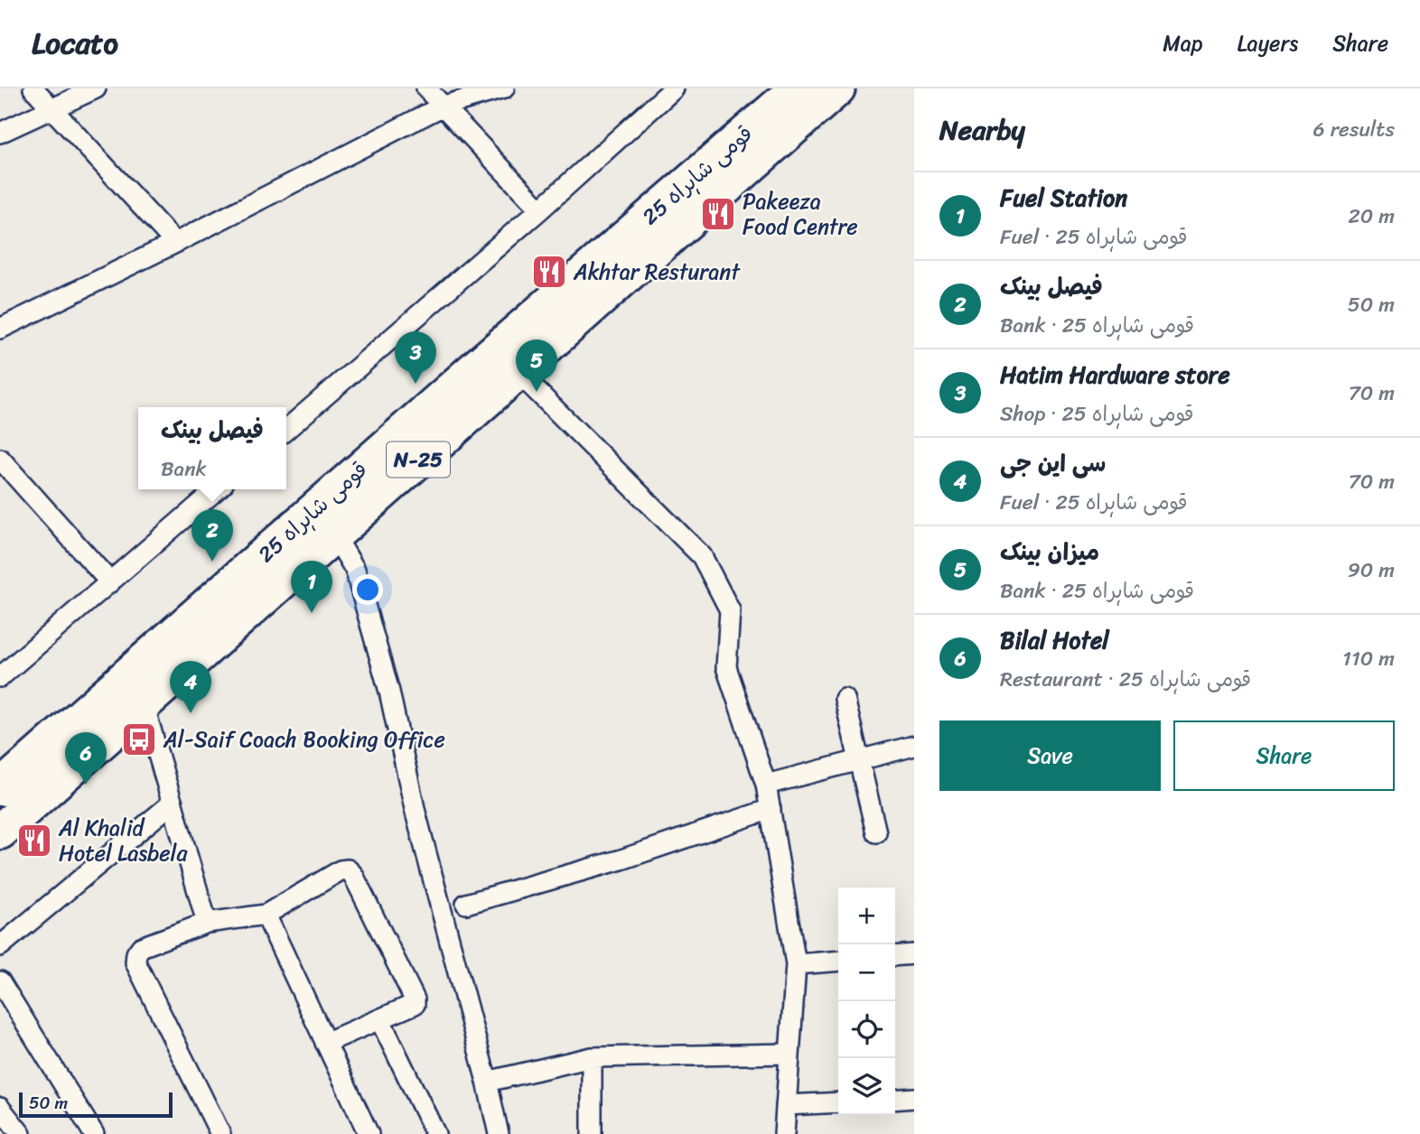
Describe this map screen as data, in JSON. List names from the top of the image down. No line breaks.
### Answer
{"streets":{"highway":["قومی شاہراہ 25","N-25"]},"places":{"restaurant":["Pakeeza Food Centre","Akhtar Resturant","Al Khalid Hotel Lasbela"],"bus stop":["Al-Saif Coach Booking Office"]},"scale_bar":"50 m","page":{"header":"Locato","nav":["Map","Layers","Share"],"heading":["Nearby","6 results"],"list":[{"mark":"1","name":"Fuel Station","note":"Fuel · قومی شاہراہ 25","value":"20 m"},{"mark":"2","name":"فیصل بینک","note":"Bank · قومی شاہراہ 25","value":"50 m"},{"mark":"3","name":"Hatim Hardware store","note":"Shop · قومی شاہراہ 25","value":"70 m"},{"mark":"4","name":"سی این جی","note":"Fuel · قومی شاہراہ 25","value":"70 m"},{"mark":"5","name":"میزان بینک","note":"Bank · قومی شاہراہ 25","value":"90 m"},{"mark":"6","name":"Bilal Hotel","note":"Restaurant · قومی شاہراہ 25","value":"110 m"}],"pins":["3","5","2","1","4","6"],"popup":["فیصل بینک","Bank"],"buttons":["Save","Share"],"map_buttons":["+","−"],"scale":"50 m"}}
